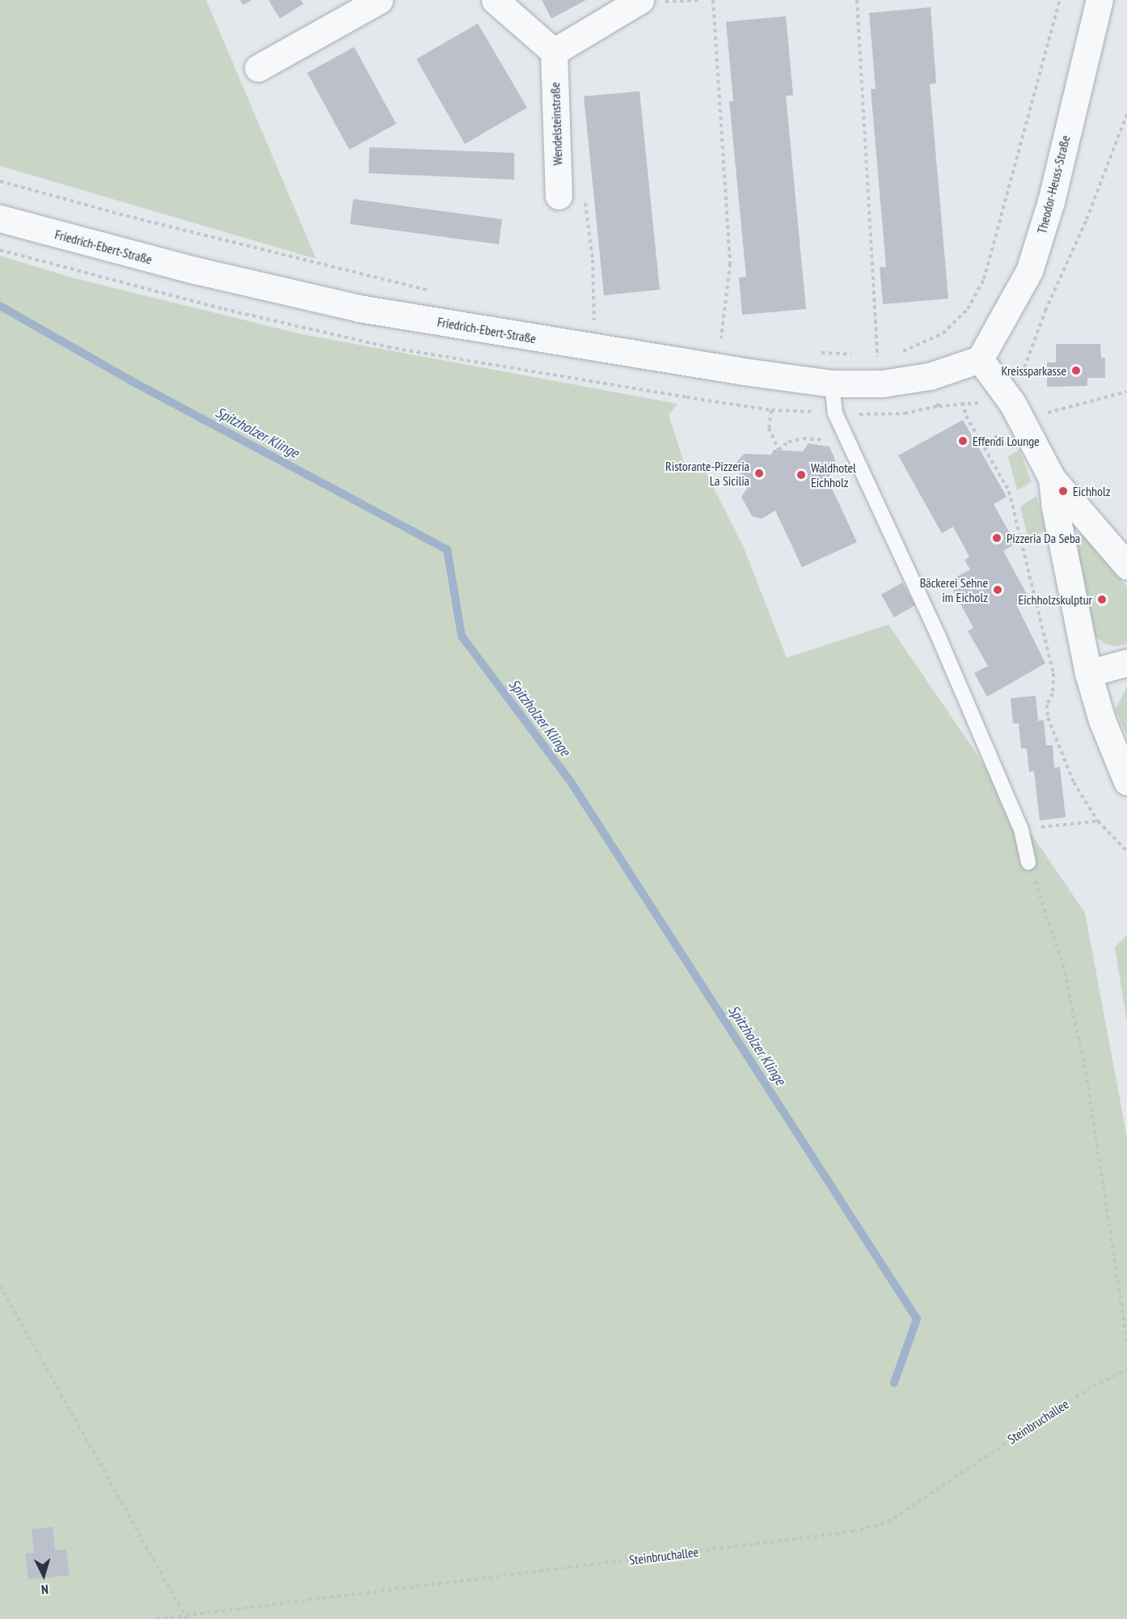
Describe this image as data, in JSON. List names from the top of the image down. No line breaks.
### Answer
{"streets":{"street":["Wendelsteinstraße","Theodor-Heuss-Straße","Friedrich-Ebert-Straße"],"path":["Steinbruchallee"]},"crossings":[["Theodor-Heuss-Straße","Friedrich-Ebert-Straße"]],"water":["Spitzholzer Klinge"],"places":["Kreissparkasse","Effendi Lounge","Ristorante-Pizzeria La Sicilia","Waldhotel Eichholz","Eichholz","Pizzeria Da Seba","Bäckerei Sehne im Eicholz","Eichholzskulptur"],"north":"bottom"}
